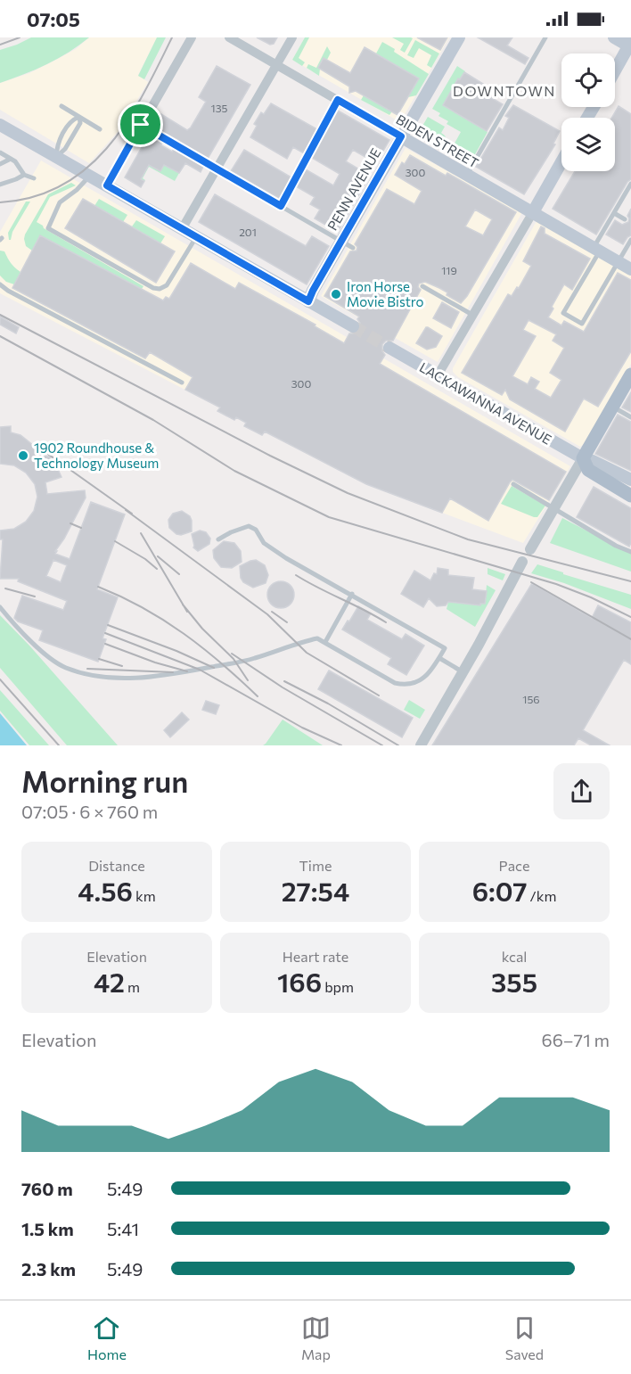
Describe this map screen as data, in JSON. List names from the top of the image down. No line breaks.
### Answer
{"streets":{"main road":["BIDEN STREET","PENN AVENUE","LACKAWANNA AVENUE"]},"crossings":[["BIDEN STREET","PENN AVENUE"]],"districts":["DOWNTOWN"],"places":["Iron Horse Movie Bistro","1902 Roundhouse & Technology Museum"],"house_numbers":["135","300","201","119","300","156"],"page":{"status":"07:05","heading":["Morning run","07:05 · 6 × 760 m"],"stats":[["Distance","4.56 km"],["Time","27:54"],["Pace","6:07 /km"],["Elevation","42 m"],["Heart rate","166 bpm"],["kcal","355"]],"chart":["Elevation","66–71 m"],"list":[{"name":"760 m","note":"5:49"},{"name":"1.5 km","note":"5:41"},{"name":"2.3 km","note":"5:49"}],"tabs":["Home","Map","Saved"]}}
